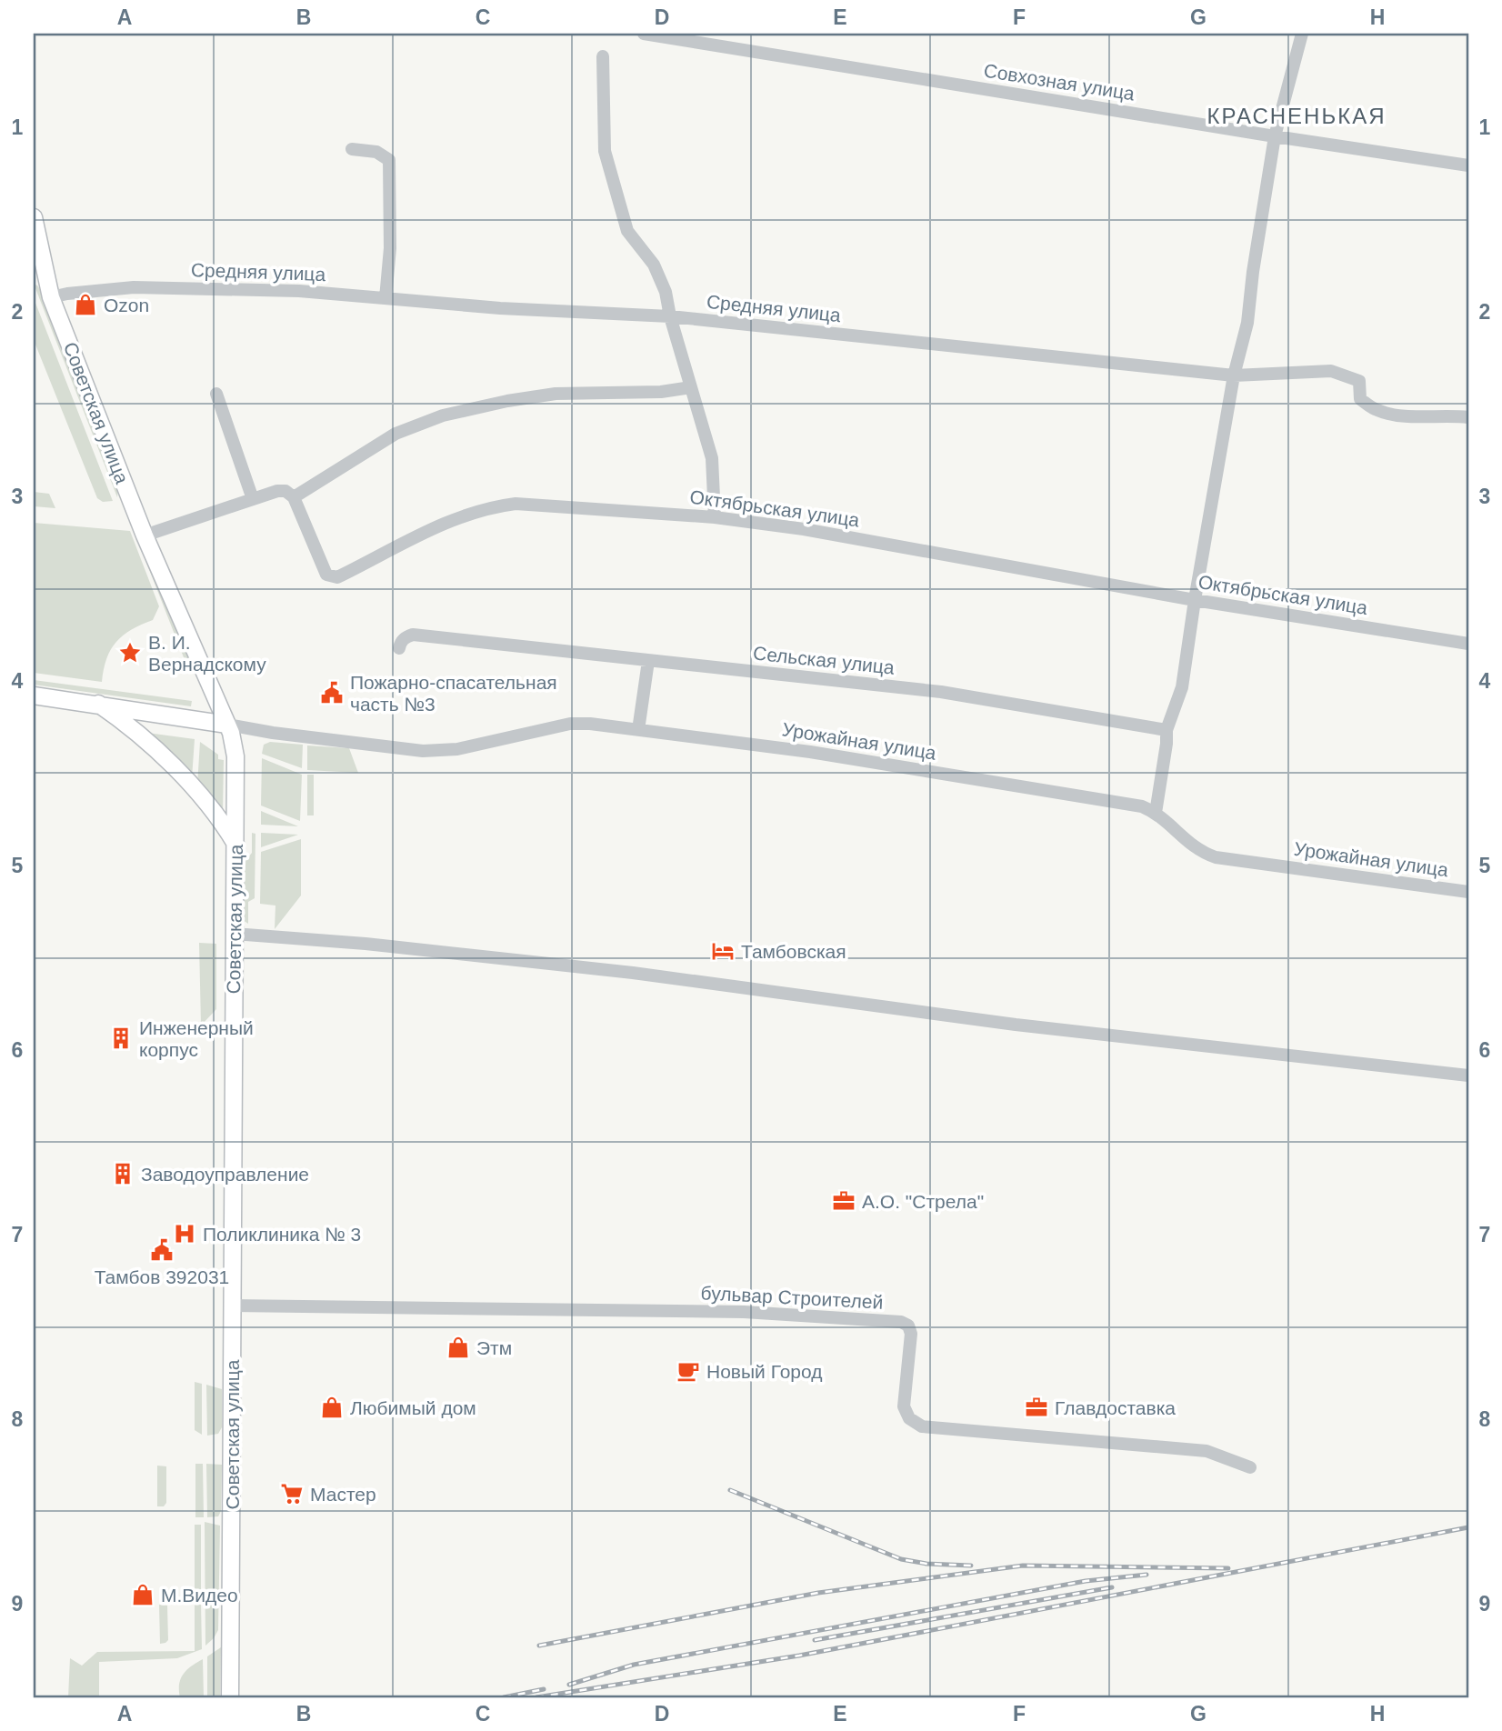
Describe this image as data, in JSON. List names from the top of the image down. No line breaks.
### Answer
{"streets":{"main road":["Советская улица"],"street":["Совхозная улица","Средняя улица","Октябрьская улица","Сельская улица","Урожайная улица","бульвар Строителей"]},"crossings":[["Средняя улица","Советская улица"],["Советская улица","Урожайная улица"],["Советская улица","бульвар Строителей"]],"districts":["КРАСНЕНЬКАЯ"],"places":{"shop":["Ozon","Этм","Любимый дом","М.Видео"],"place":["В. И. Вернадскому"],"public building":["Пожарно-спасательная часть №3","Тамбов 392031"],"hotel":["Тамбовская"],"building":["Инженерный корпус","Заводоуправление"],"office":["А.О. \"Стрела\"","Главдоставка"],"hospital":["Поликлиника № 3"],"cafe":["Новый Город"],"supermarket":["Мастер"]},"grid":{"columns":["A","B","C","D","E","F","G","H"],"rows":["1","2","3","4","5","6","7","8","9"]}}
